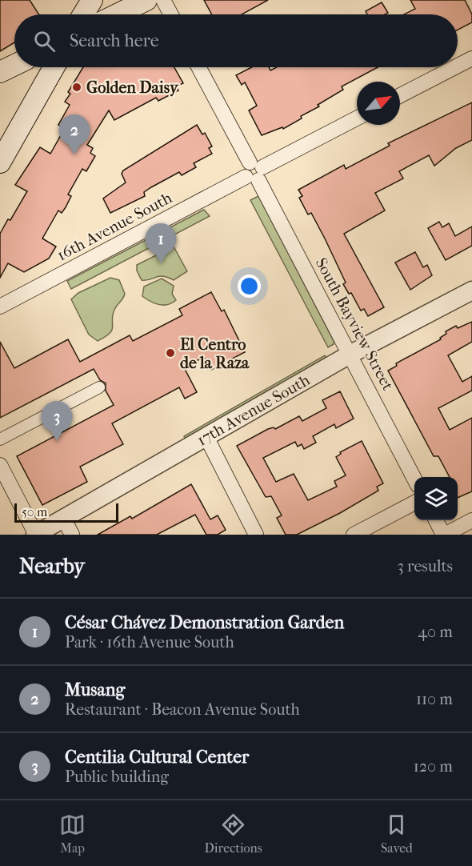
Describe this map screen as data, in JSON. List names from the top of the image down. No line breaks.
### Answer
{"streets":{"street":["16th Avenue South","South Bayview Street","17th Avenue South"]},"crossings":[["16th Avenue South","South Bayview Street"],["South Bayview Street","17th Avenue South"]],"places":["Golden Daisy","El Centro de la Raza"],"scale_bar":"50 m","north":"top right","page":{"search":"Search here","pins":["2","1","3"],"scale":"50 m","heading":["Nearby","3 results"],"list":[{"mark":"1","name":"César Chávez Demonstration Garden","note":"Park · 16th Avenue South","value":"40 m"},{"mark":"2","name":"Musang","note":"Restaurant · Beacon Avenue South","value":"110 m"},{"mark":"3","name":"Centilia Cultural Center","note":"Public building","value":"120 m"}],"nav":["Map","Directions","Saved"]}}
